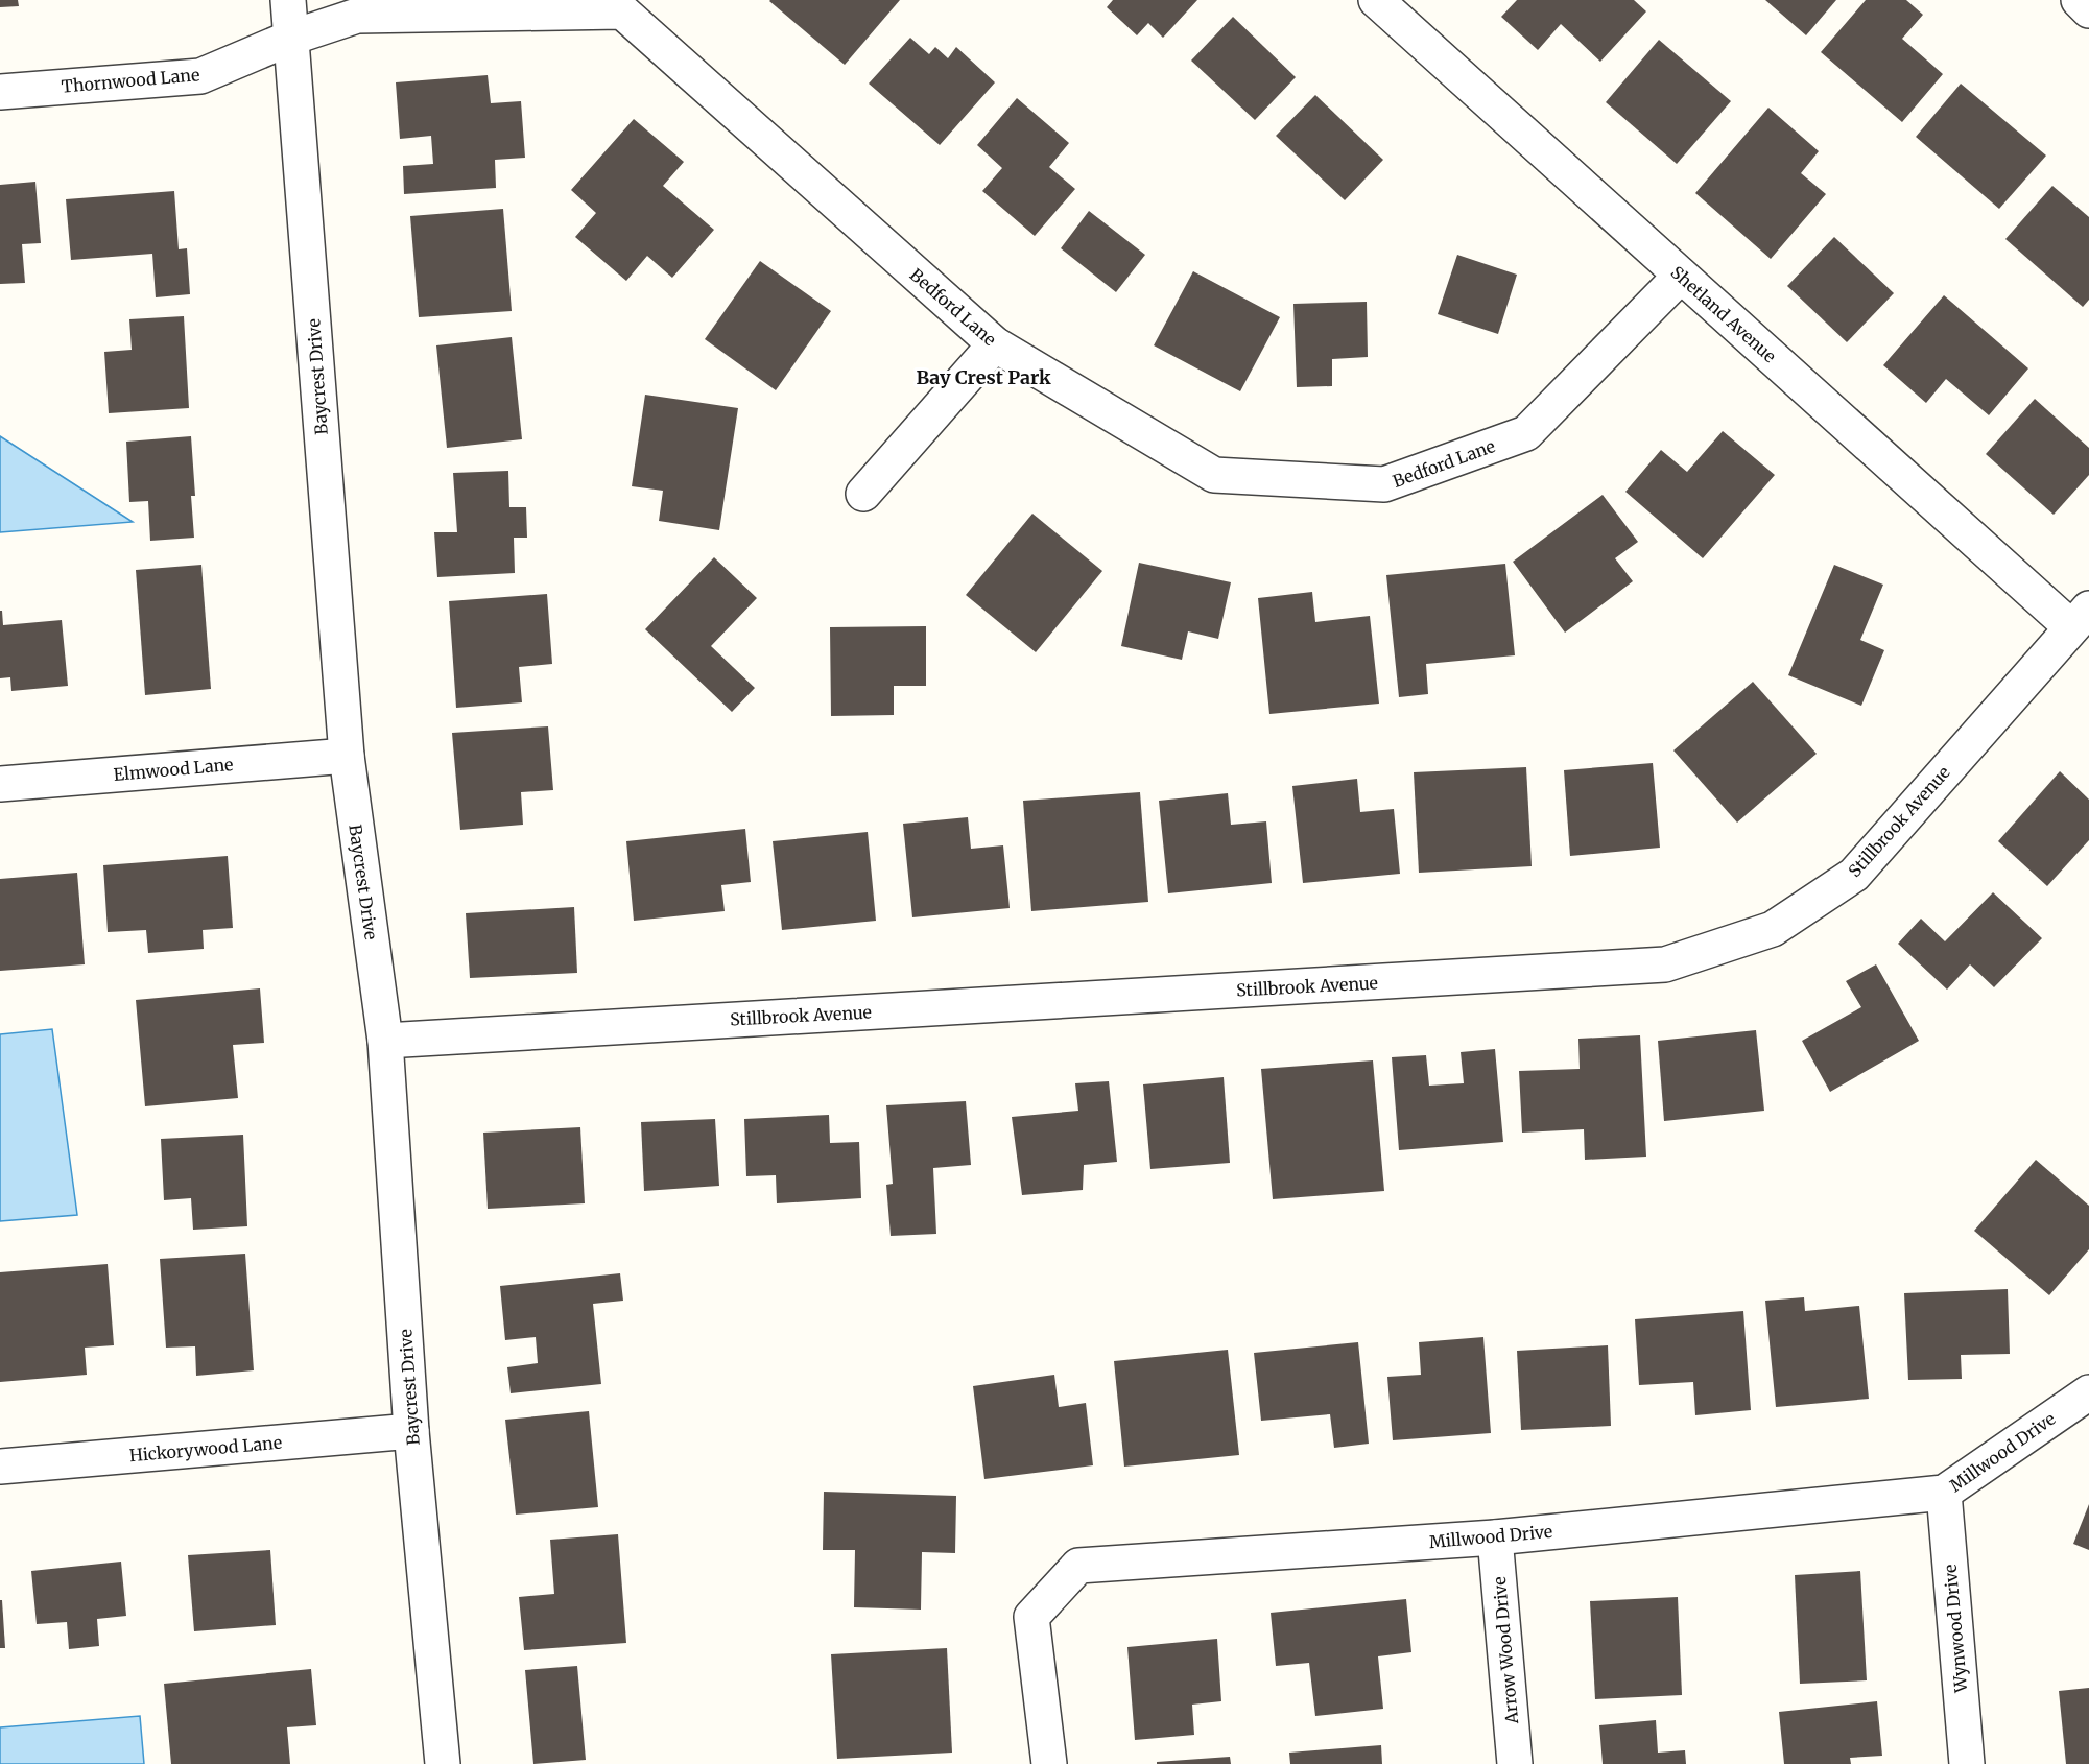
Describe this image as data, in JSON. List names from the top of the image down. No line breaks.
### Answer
{"streets":{"street":["Thornwood Lane","Bedford Lane","Shetland Avenue","Baycrest Drive","Elmwood Lane","Stillbrook Avenue","Hickorywood Lane","Millwood Drive","Wynwood Drive","Arrow Wood Drive"]},"crossings":[["Thornwood Lane","Bedford Lane"],["Thornwood Lane","Baycrest Drive"],["Bedford Lane","Shetland Avenue"],["Bedford Lane","Baycrest Drive"],["Shetland Avenue","Stillbrook Avenue"],["Baycrest Drive","Elmwood Lane"],["Baycrest Drive","Stillbrook Avenue"],["Baycrest Drive","Hickorywood Lane"],["Millwood Drive","Wynwood Drive"],["Millwood Drive","Arrow Wood Drive"]],"districts":["Bay Crest Park"]}
